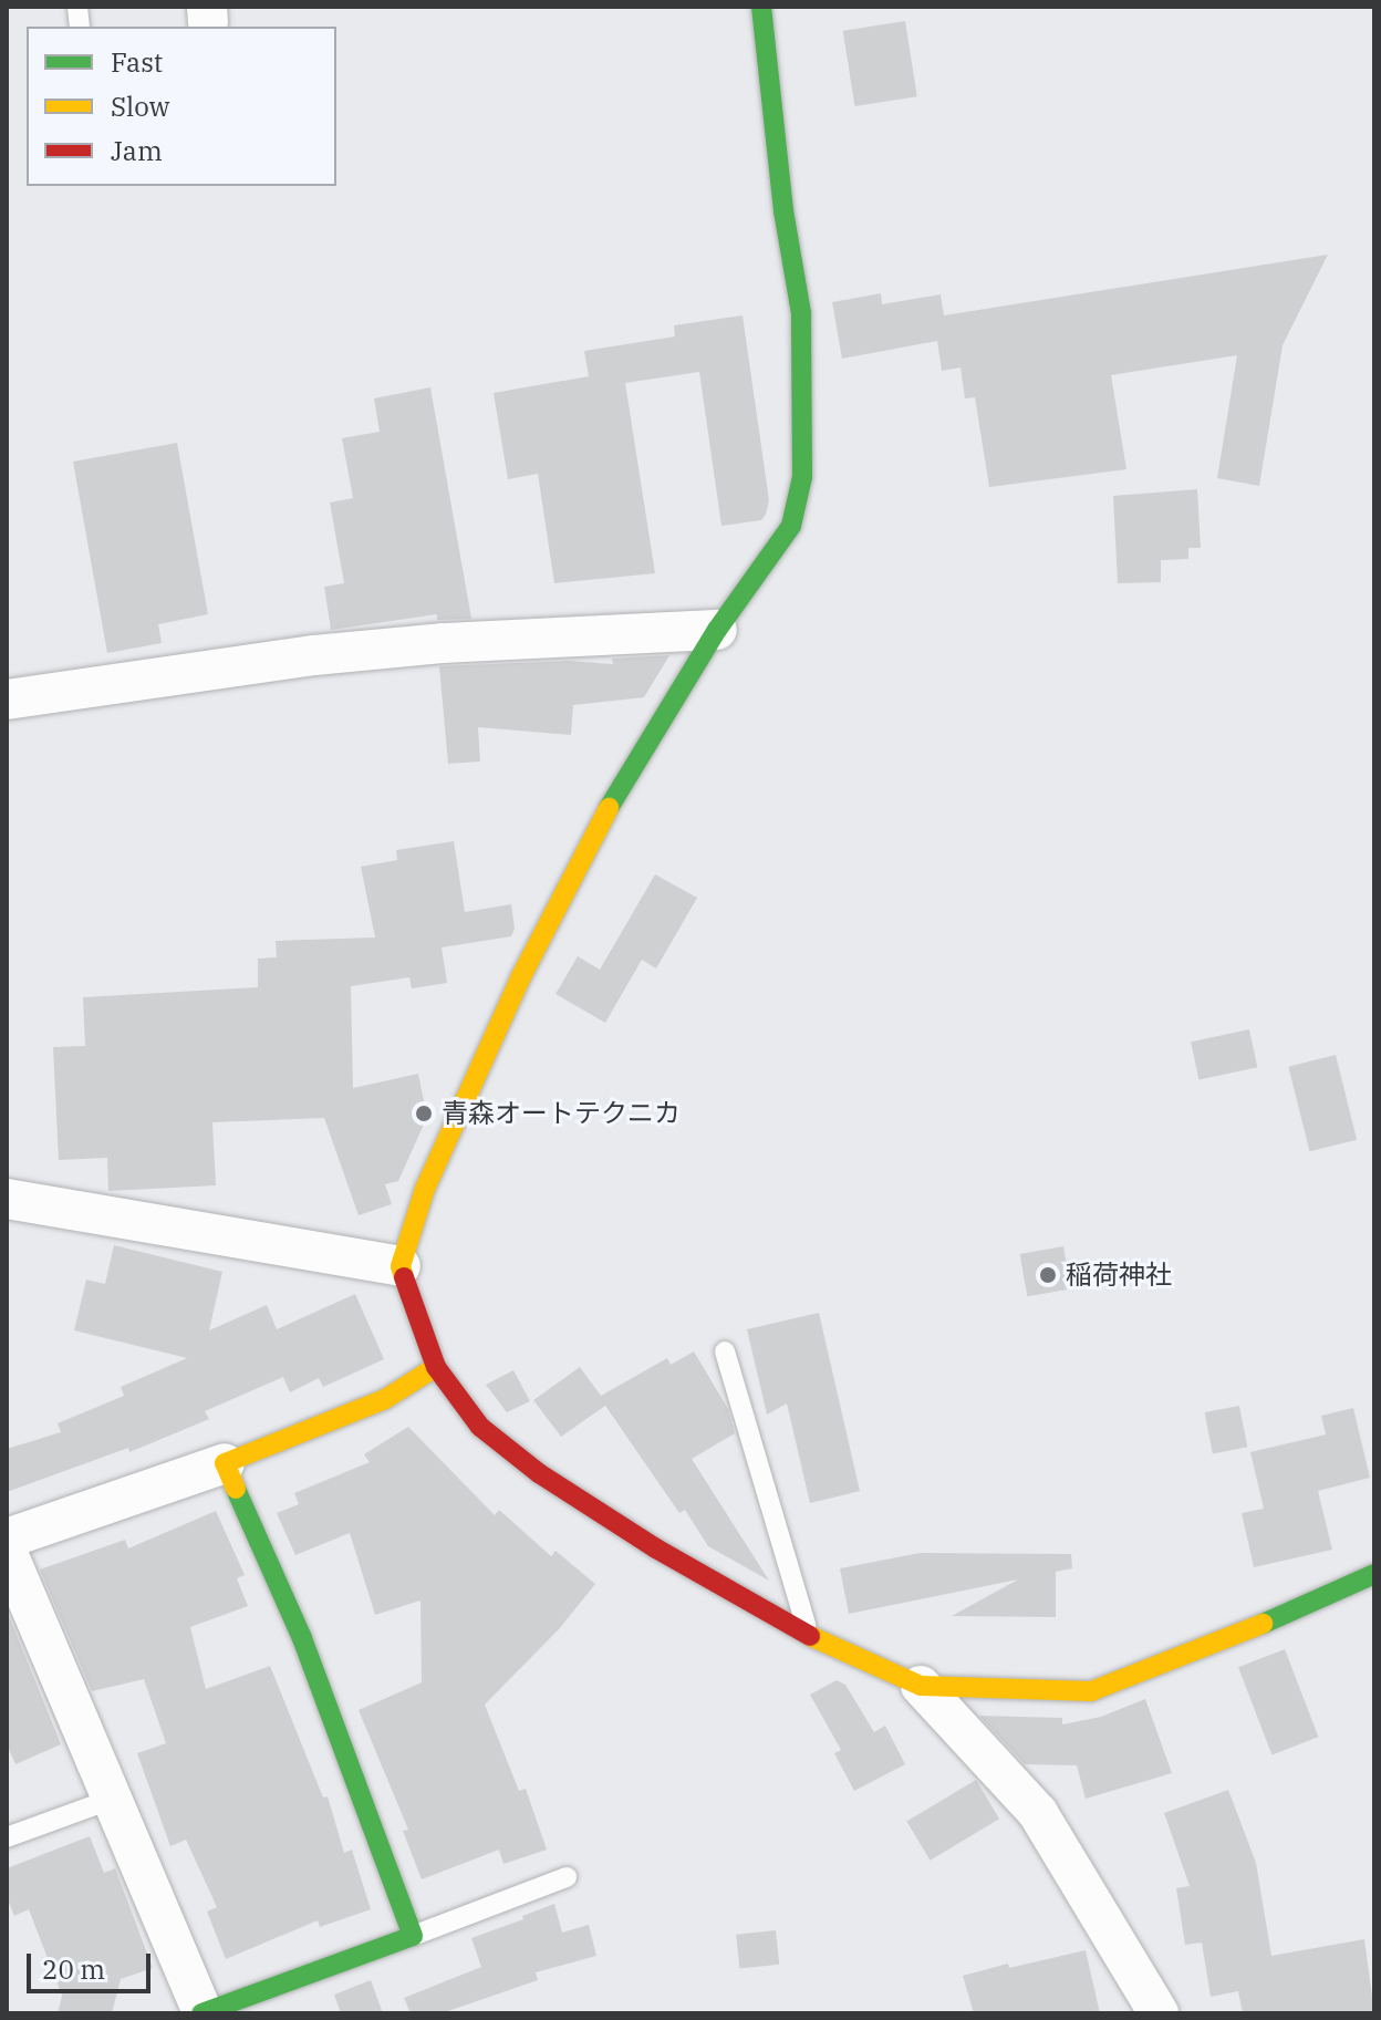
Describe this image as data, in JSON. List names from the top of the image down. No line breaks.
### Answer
{"places":["青森オートテクニカ","稲荷神社"],"legend":["Fast","Slow","Jam"],"scale_bar":"20 m"}
